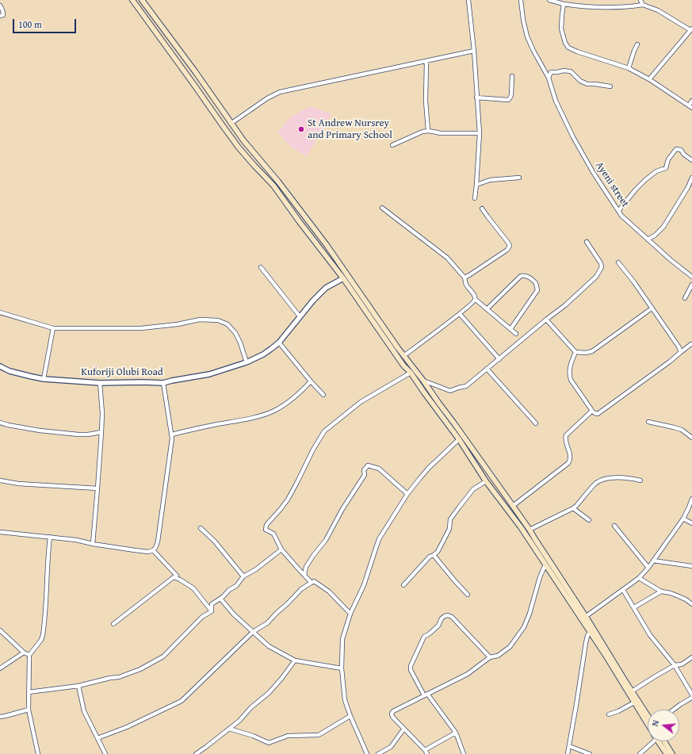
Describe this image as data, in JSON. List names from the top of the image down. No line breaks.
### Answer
{"streets":{"street":["Ayeni street","Kuforiji Olubi Road"]},"places":["St Andrew Nursrey and Primary School"],"scale_bar":"100 m","north":"left"}
